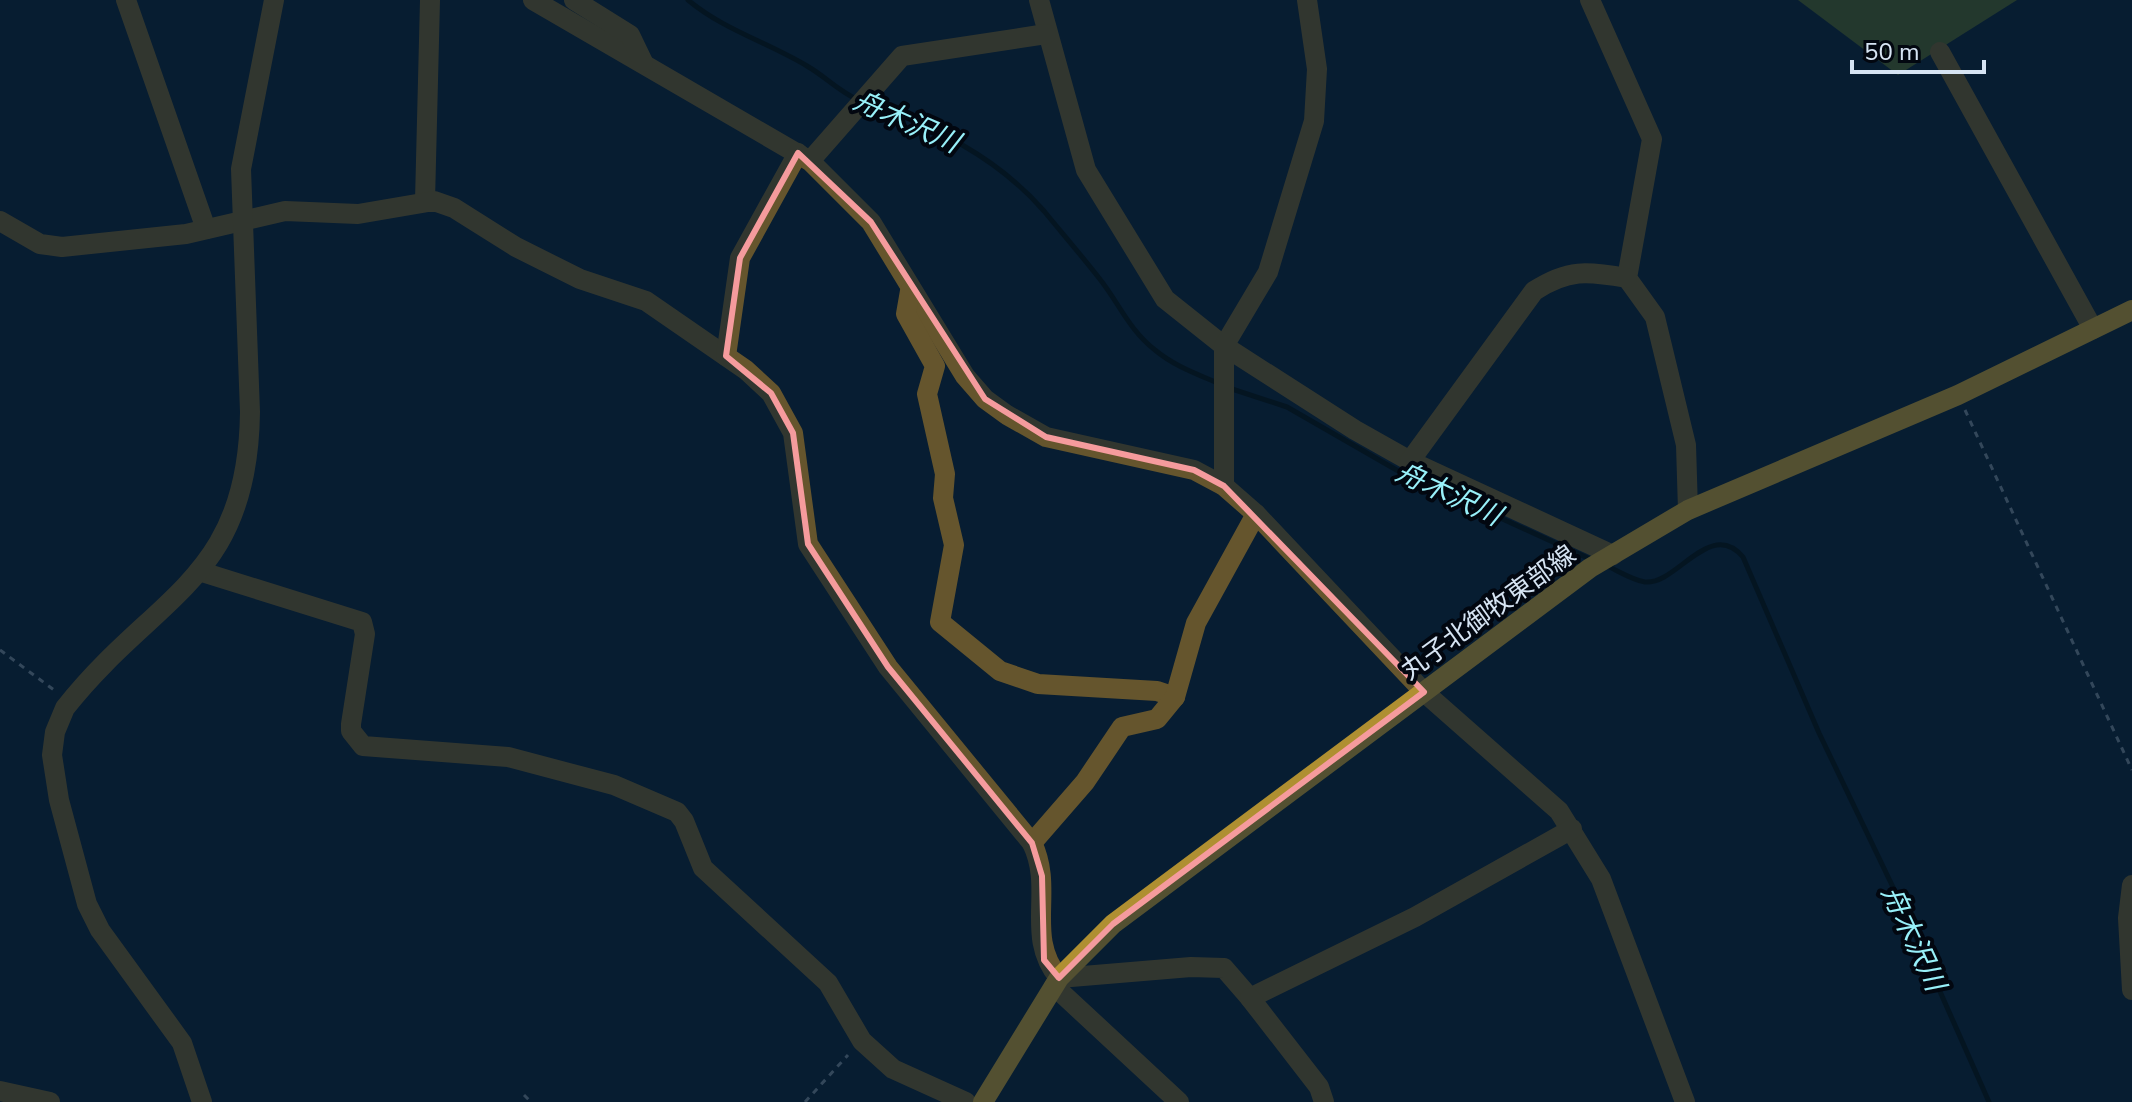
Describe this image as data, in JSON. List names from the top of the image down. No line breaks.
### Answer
{"streets":{"main road":["丸子北御牧東部線"]},"water":["舟木沢川"],"scale_bar":"50 m"}
